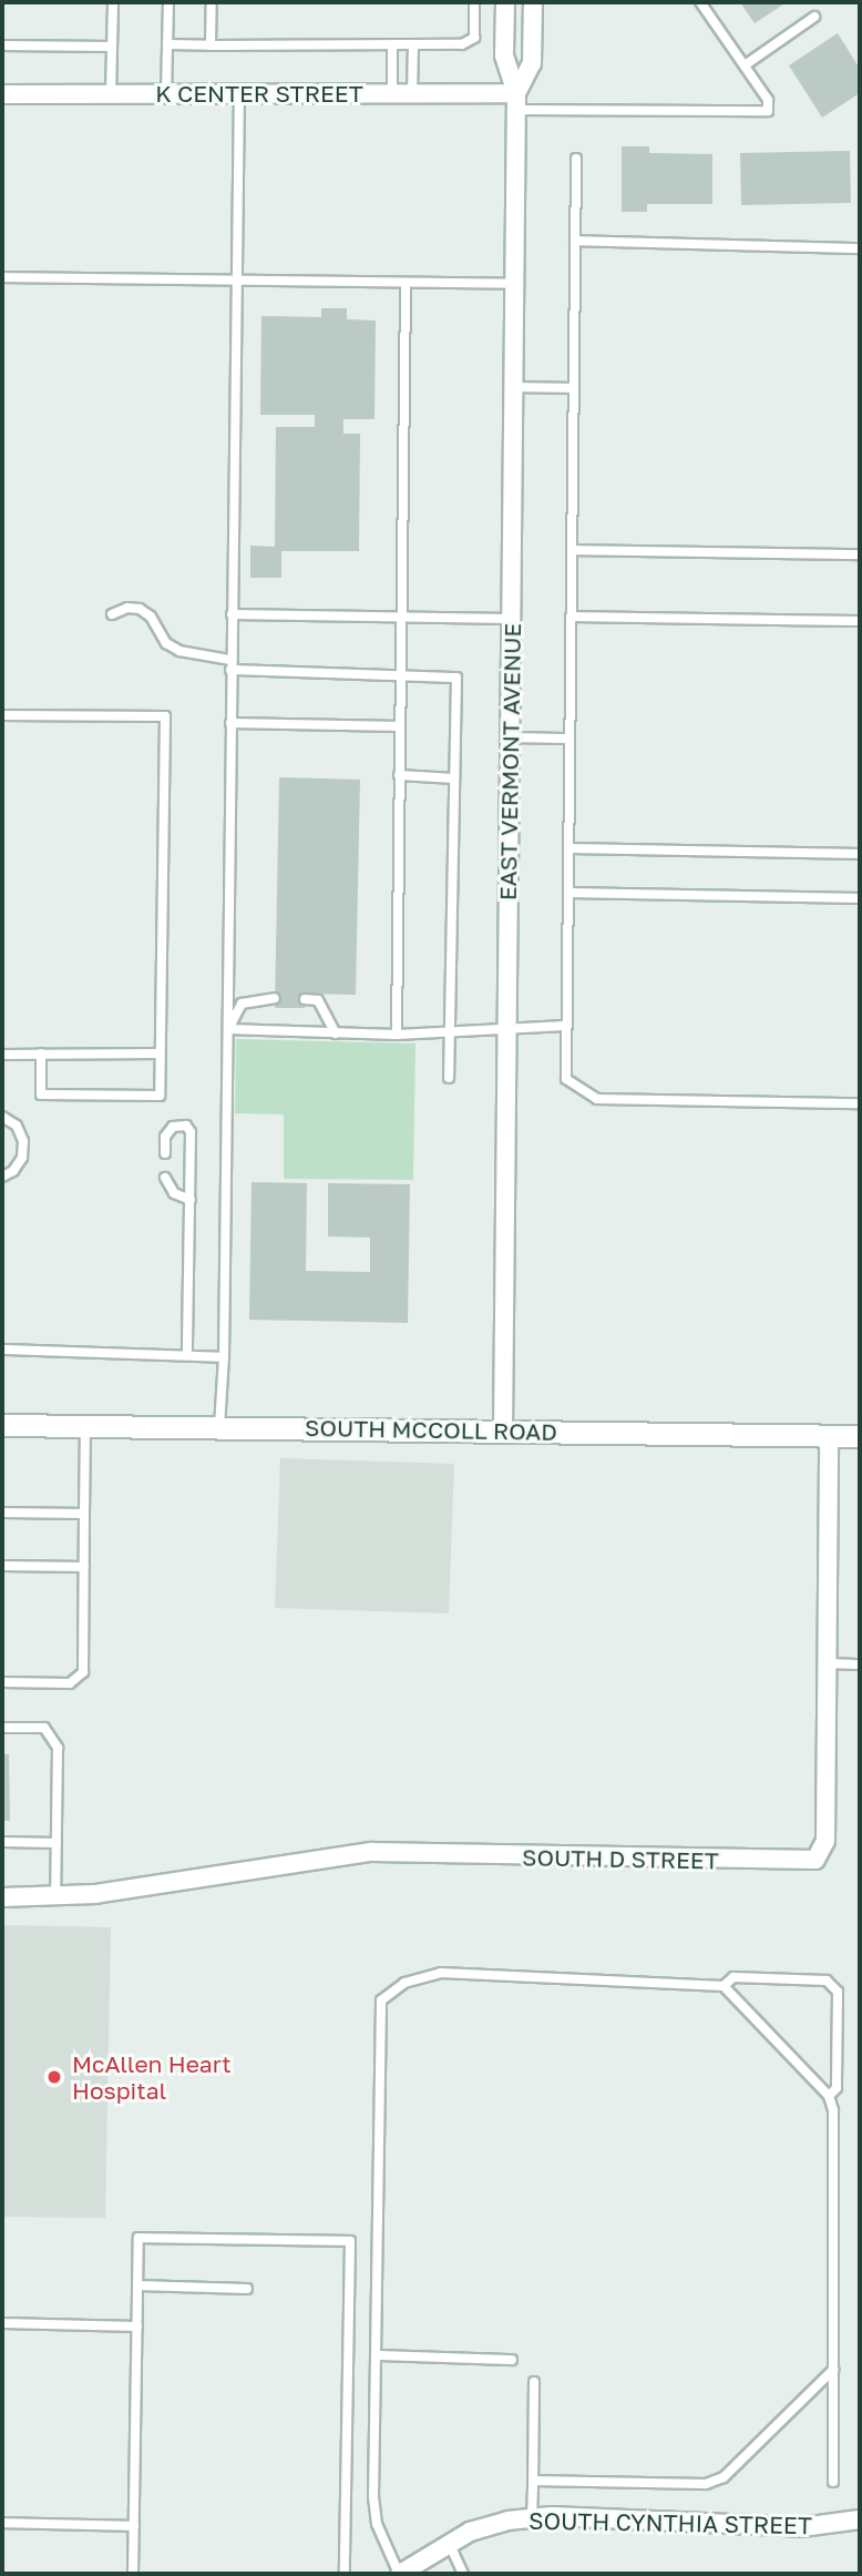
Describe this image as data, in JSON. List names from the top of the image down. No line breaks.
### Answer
{"streets":{"street":["K CENTER STREET","EAST VERMONT AVENUE","SOUTH MCCOLL ROAD","SOUTH D STREET","SOUTH CYNTHIA STREET"]},"crossings":[["K CENTER STREET","EAST VERMONT AVENUE"],["EAST VERMONT AVENUE","SOUTH MCCOLL ROAD"],["SOUTH MCCOLL ROAD","SOUTH D STREET"]],"places":["McAllen Heart Hospital"]}
